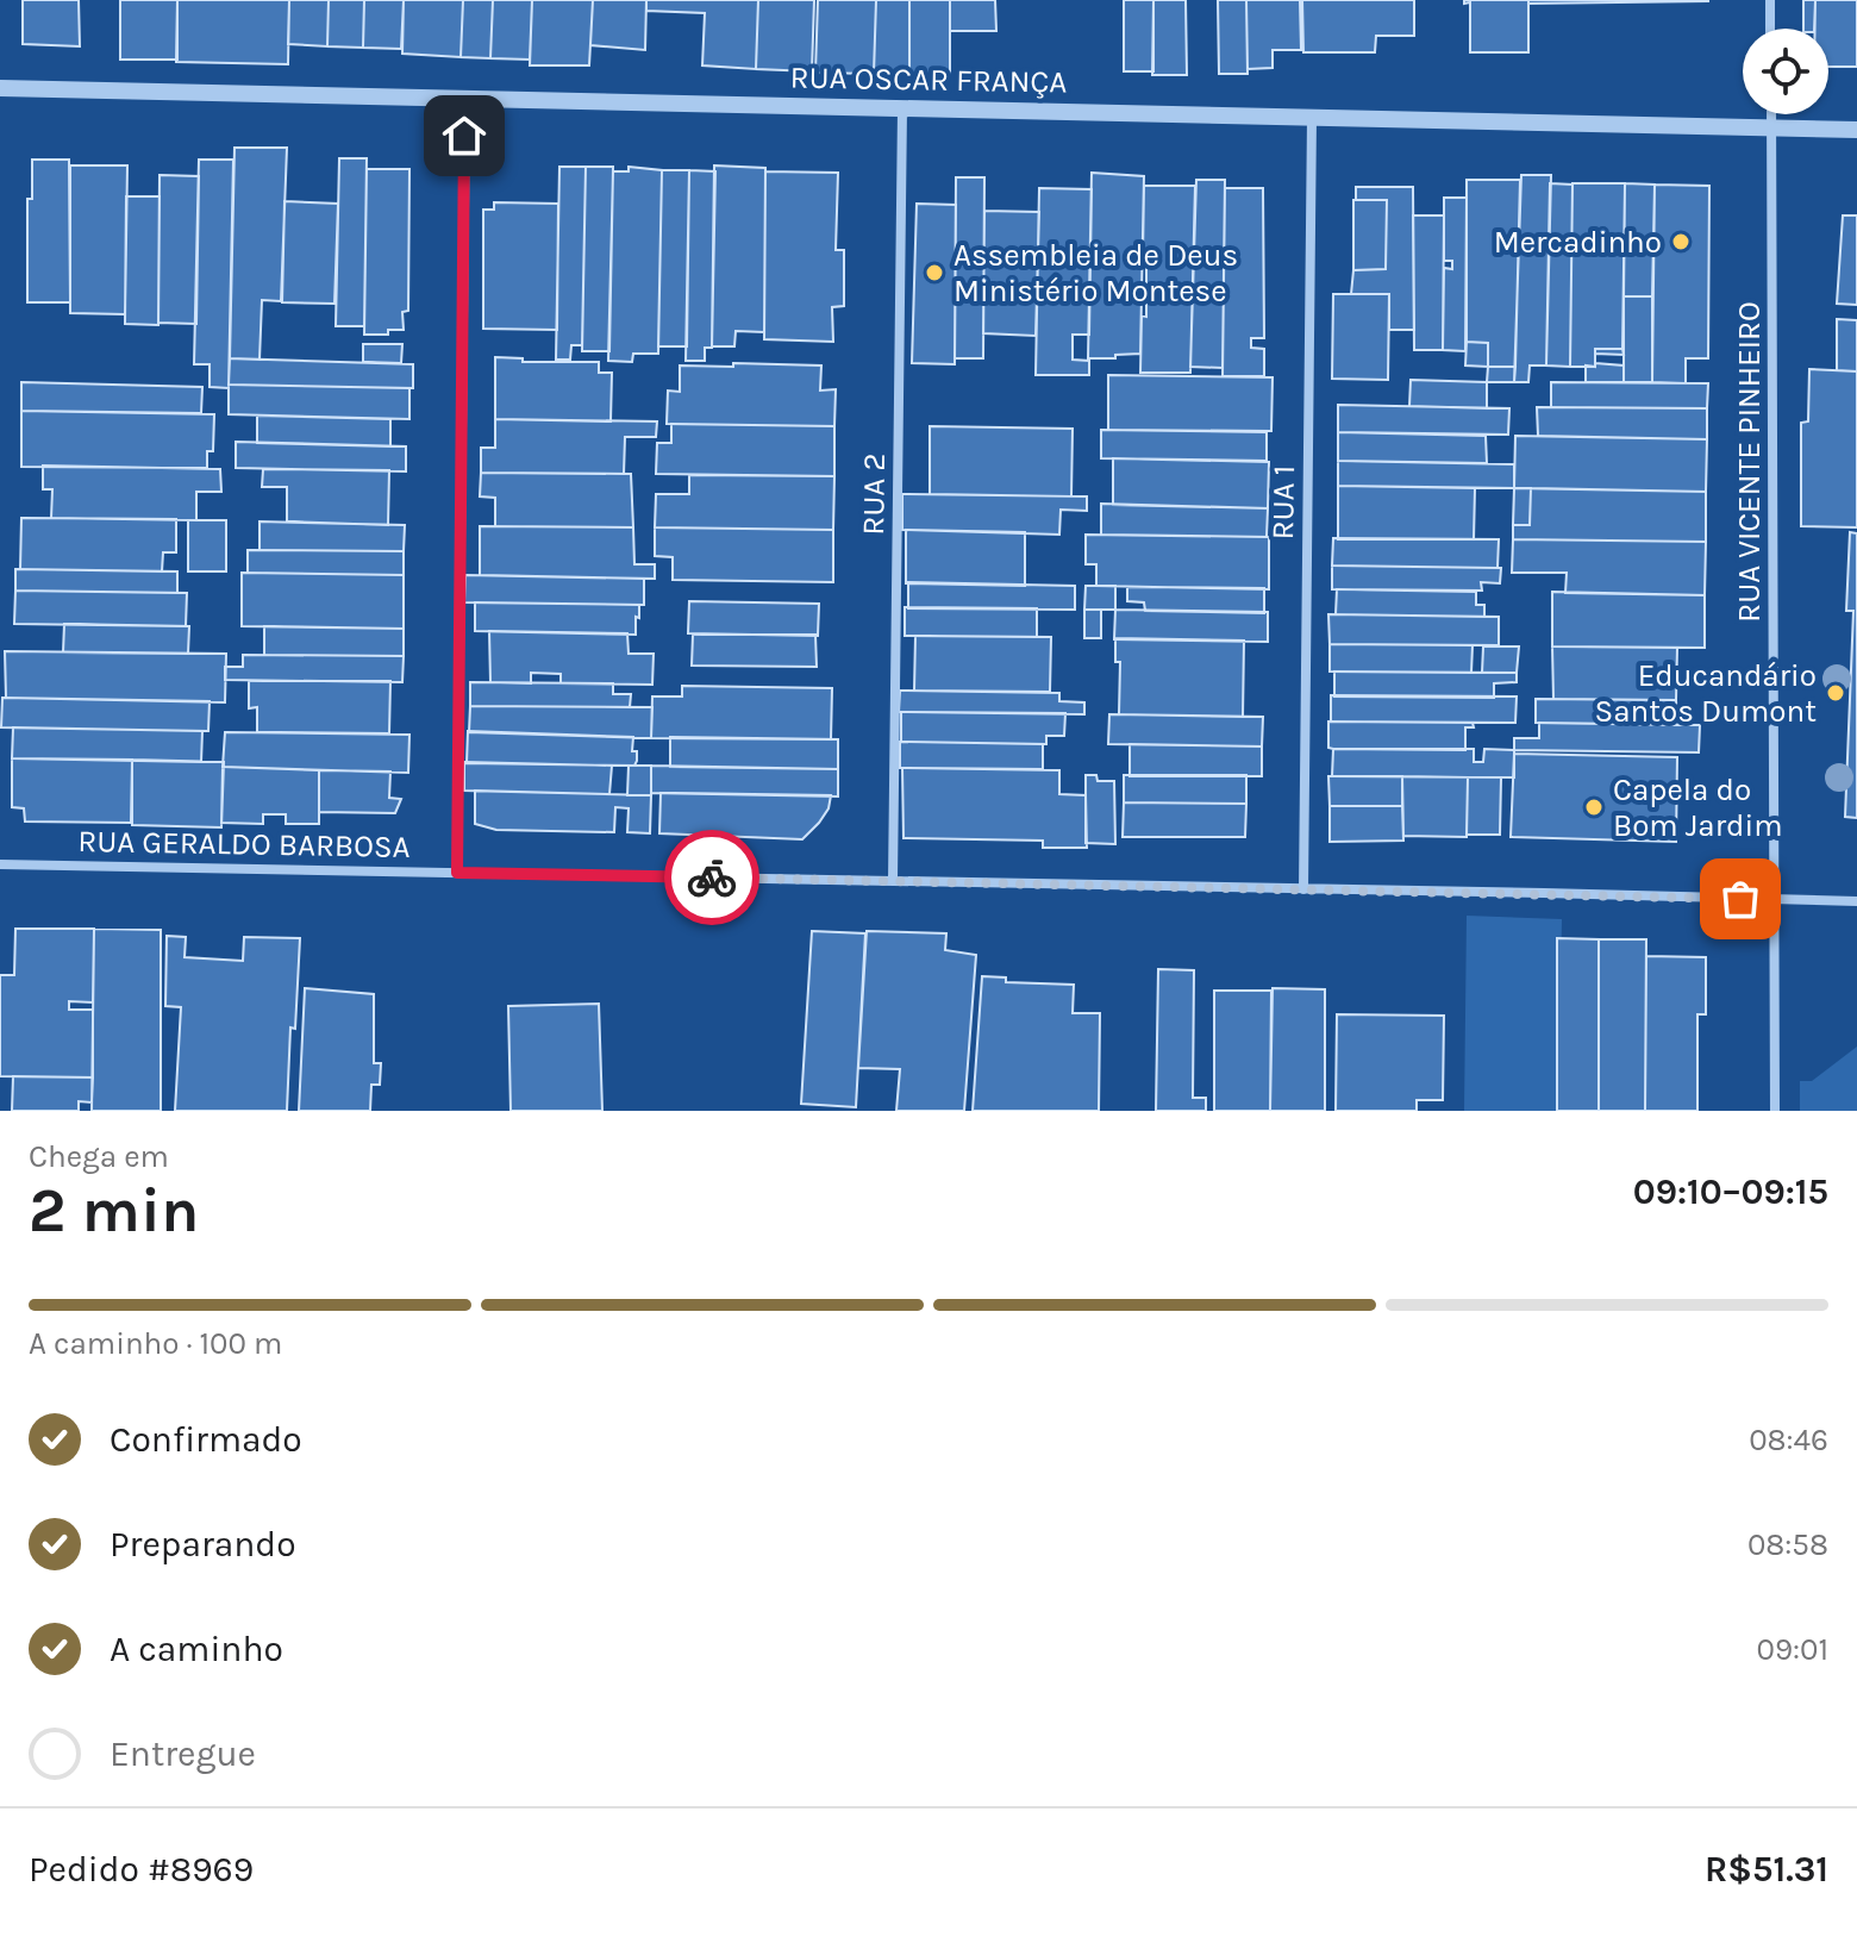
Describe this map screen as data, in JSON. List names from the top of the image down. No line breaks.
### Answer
{"streets":{"street":["RUA OSCAR FRANÇA","RUA VICENTE PINHEIRO","RUA 2","RUA 1","RUA GERALDO BARBOSA"]},"crossings":[["RUA OSCAR FRANÇA","RUA VICENTE PINHEIRO"],["RUA OSCAR FRANÇA","RUA 2"],["RUA OSCAR FRANÇA","RUA 1"],["RUA VICENTE PINHEIRO","RUA GERALDO BARBOSA"],["RUA 2","RUA GERALDO BARBOSA"],["RUA 1","RUA GERALDO BARBOSA"]],"places":["Mercadinho","Assembleia de Deus Ministério Montese","Educandário Santos Dumont","Capela do Bom Jardim"],"page":{"heading":["2 min","Chega em","09:10–09:15"],"panel":["Pedido #8969","R$51.31"],"bar":"A caminho · 100 m","list":[["Confirmado","08:46"],["Preparando","08:58"],["A caminho","09:01"],"Entregue"]}}
